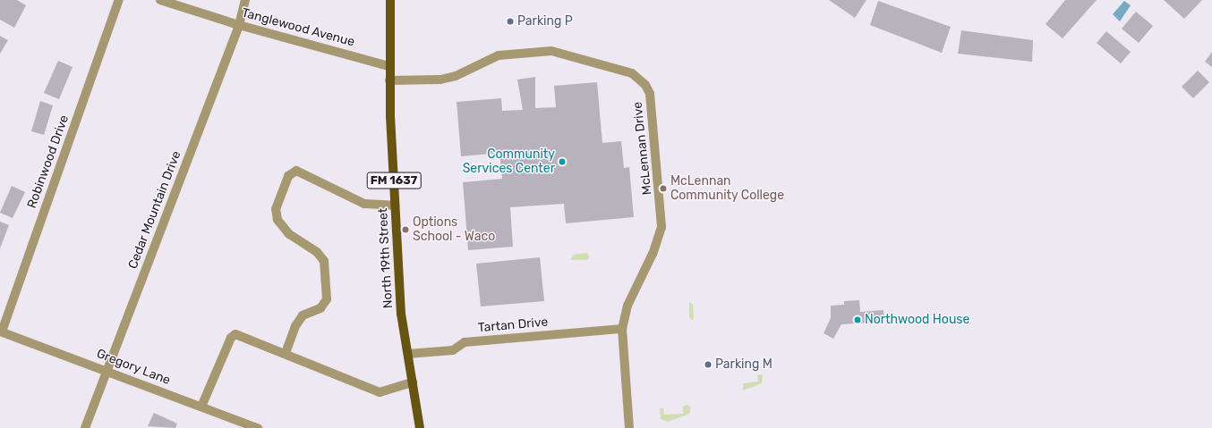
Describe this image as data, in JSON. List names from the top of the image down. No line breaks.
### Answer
{"streets":{"main road":["FM 1637","North 19th Street"],"street":["Tanglewood Avenue","McLennan Drive","Robinwood Drive","Cedar Mountain Drive","Tartan Drive","Gregory Lane"]},"crossings":[["Tanglewood Avenue","Cedar Mountain Drive"],["Tanglewood Avenue","North 19th Street"],["McLennan Drive","North 19th Street"],["McLennan Drive","Tartan Drive"],["Robinwood Drive","Gregory Lane"],["Cedar Mountain Drive","Gregory Lane"],["North 19th Street","Tartan Drive"]],"places":["Parking P","Community Services Center","McLennan Community College","Options School - Waco","Northwood House","Parking M"]}
